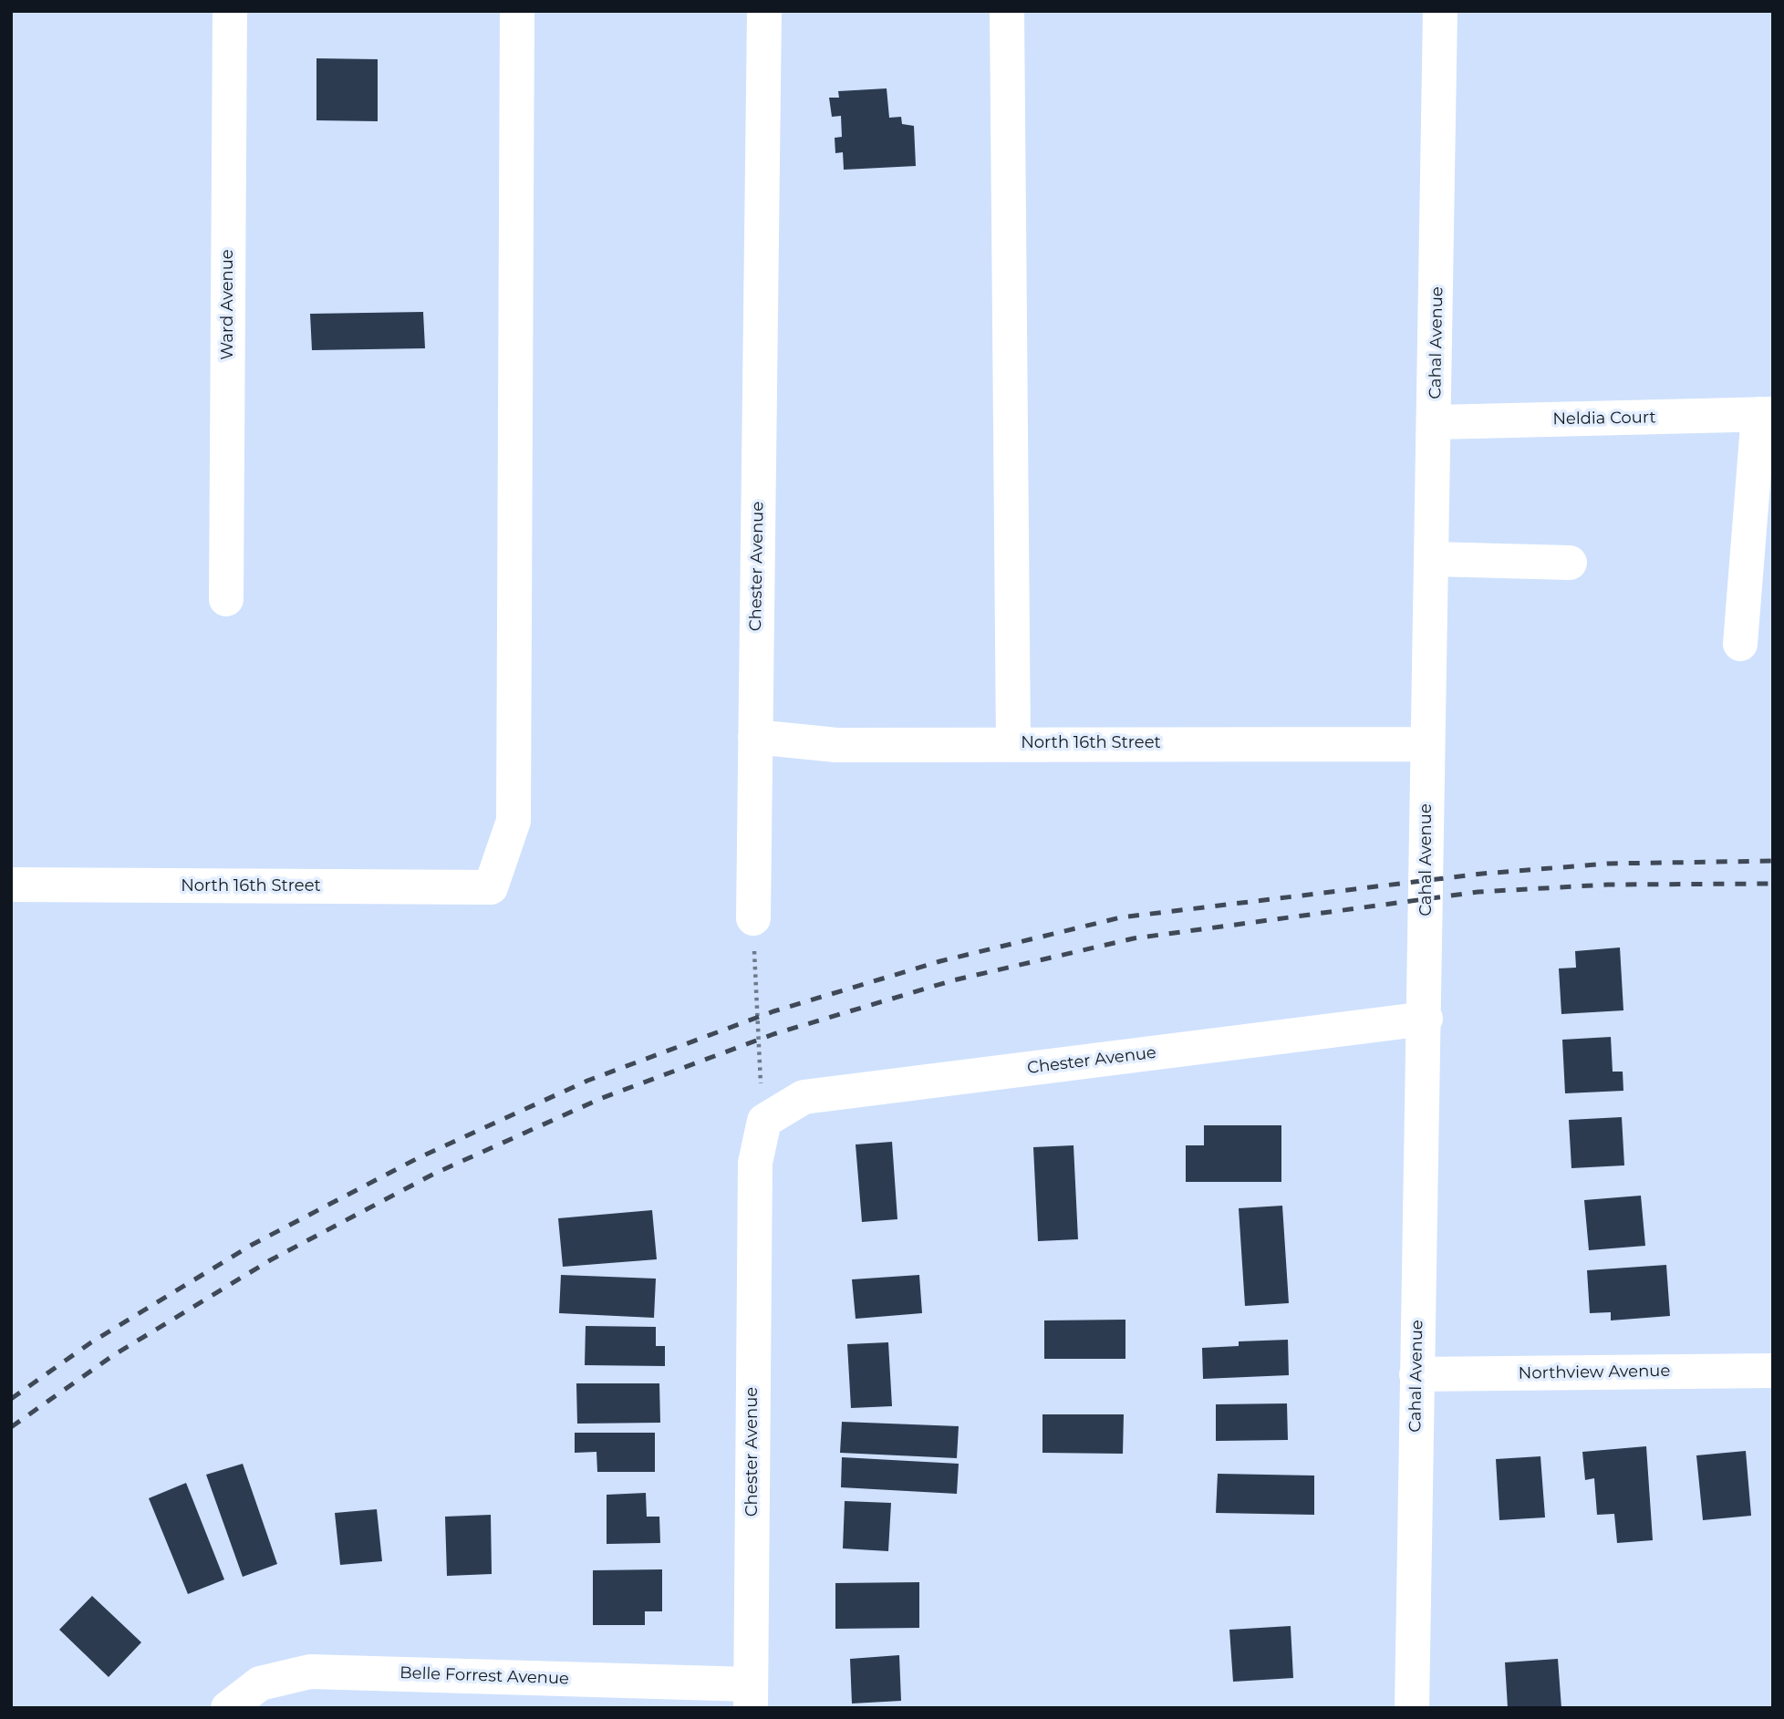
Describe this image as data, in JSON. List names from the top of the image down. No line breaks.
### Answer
{"streets":{"street":["Ward Avenue","Cahal Avenue","Neldia Court","Chester Avenue","North 16th Street","Northview Avenue","Belle Forrest Avenue"]},"crossings":[["Cahal Avenue","Neldia Court"],["Cahal Avenue","Chester Avenue"],["Cahal Avenue","North 16th Street"],["Cahal Avenue","Northview Avenue"],["Chester Avenue","North 16th Street"],["Chester Avenue","Belle Forrest Avenue"]]}
